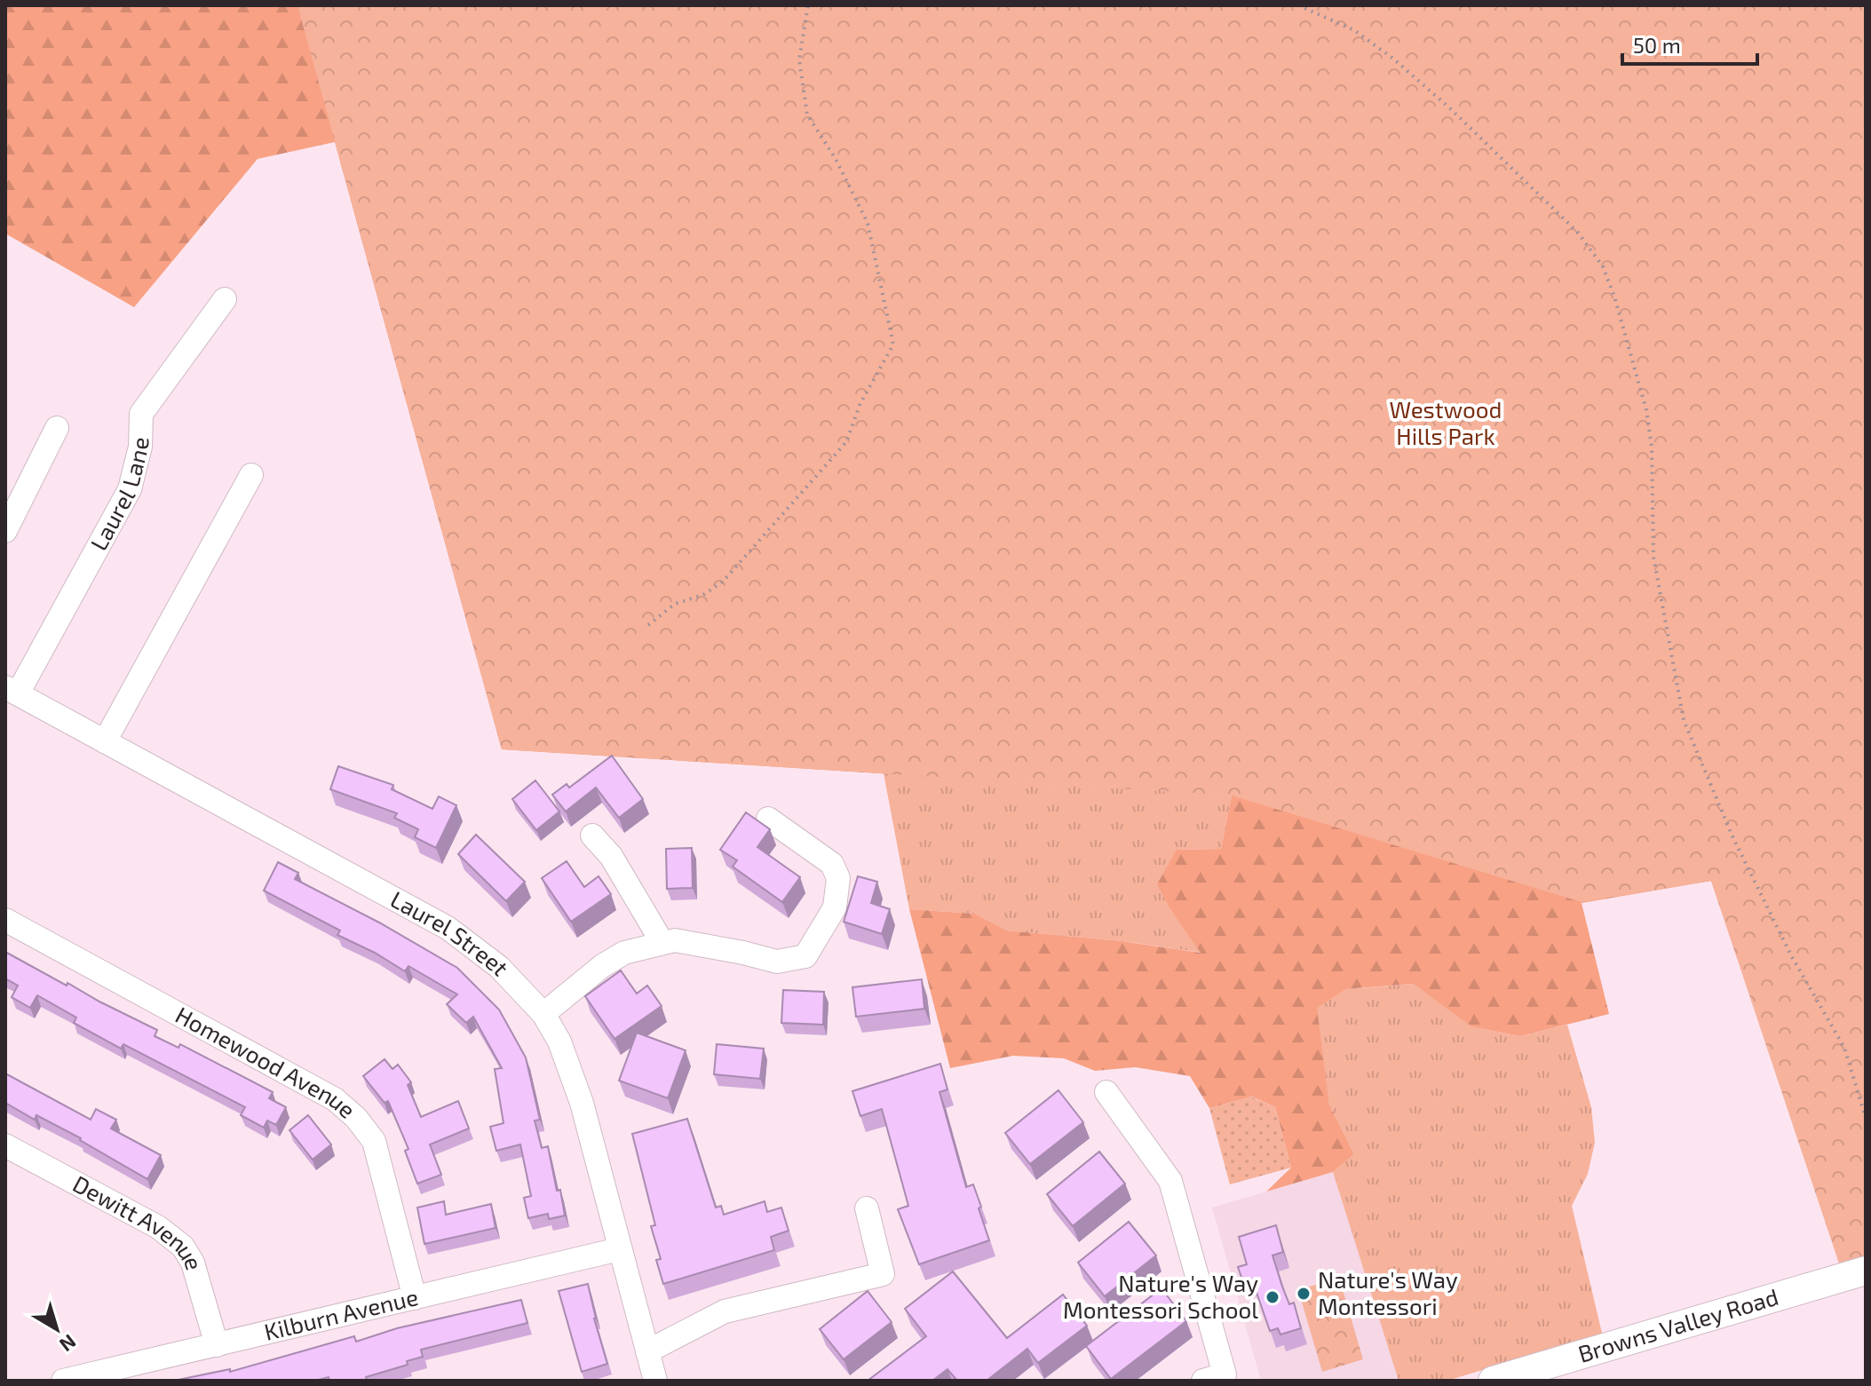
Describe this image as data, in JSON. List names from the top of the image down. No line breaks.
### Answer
{"streets":{"main road":["Browns Valley Road"],"street":["Laurel Lane","Laurel Street","Homewood Avenue","Dewitt Avenue","Kilburn Avenue"]},"crossings":[["Laurel Lane","Laurel Street"],["Laurel Street","Kilburn Avenue"],["Homewood Avenue","Kilburn Avenue"],["Dewitt Avenue","Kilburn Avenue"]],"parks":["Westwood Hills Park"],"places":["Nature's Way Montessori","Nature's Way Montessori School"],"scale_bar":"50 m","north":"bottom right"}
